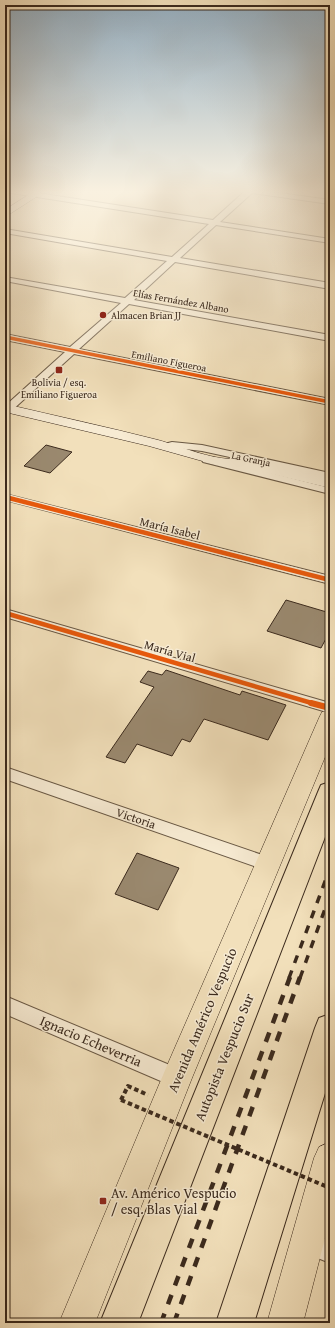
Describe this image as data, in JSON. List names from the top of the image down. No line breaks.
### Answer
{"streets":{"highway":["Autopista Vespucio Sur"],"main road":["La Granja","Avenida Américo Vespucio"],"street":["Elías Fernández Albano","Emiliano Figueroa","María Isabel","María Vial","Victoria","Ignacio Echeverria"]},"crossings":[["Victoria","Avenida Américo Vespucio"],["Avenida Américo Vespucio","Ignacio Echeverria"]],"places":{"other":["Almacen Brian JJ"],"transit":["Bolivia / esq. Emiliano Figueroa","Av. Américo Vespucio / esq. Blas Vial"]}}
